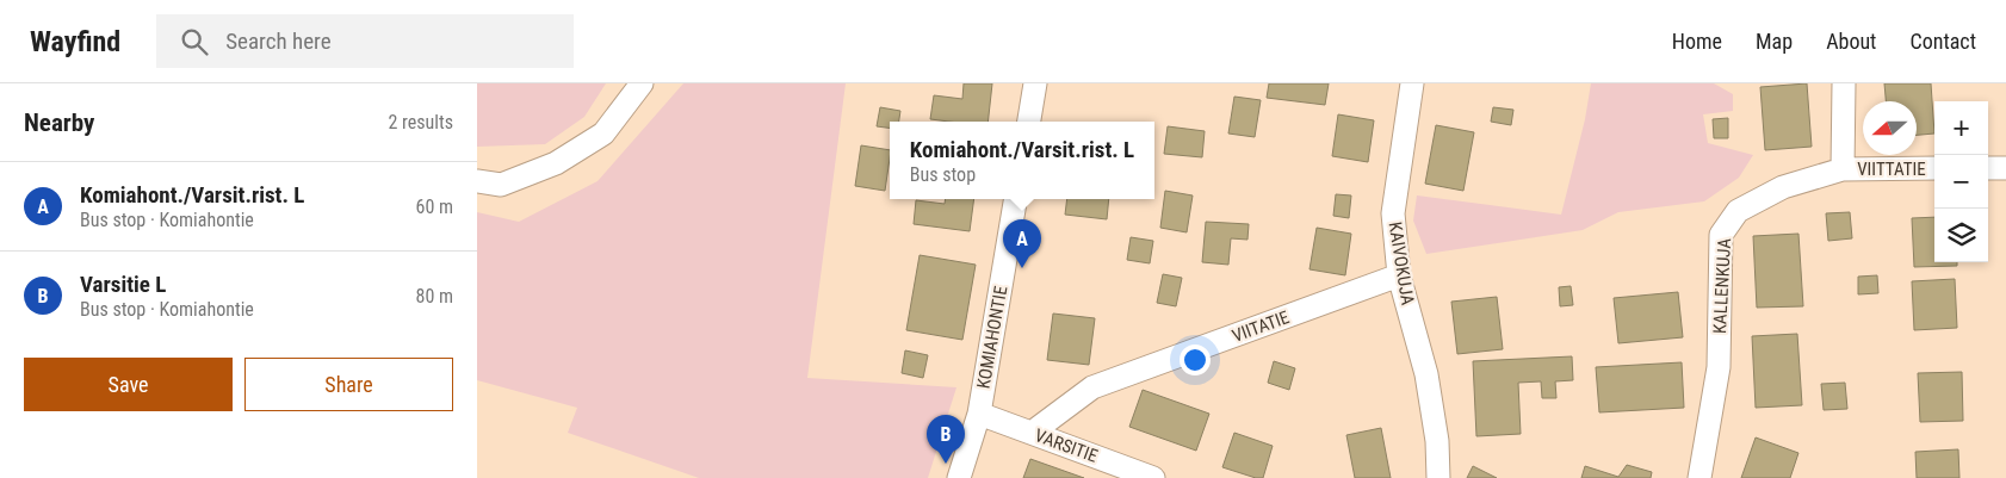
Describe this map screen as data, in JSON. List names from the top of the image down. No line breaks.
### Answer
{"streets":{"street":["VIITTATIE","KAIVOKUJA","KALLENKUJA","VIITATIE","KOMIAHONTIE","VARSITIE"]},"crossings":[["VIITTATIE","KALLENKUJA"],["KAIVOKUJA","VIITATIE"],["VIITATIE","VARSITIE"],["KOMIAHONTIE","VARSITIE"]],"north":"left","page":{"header":"Wayfind","search":"Search here","nav":["Home","Map","About","Contact"],"heading":["Nearby","2 results"],"map_buttons":["+","−"],"popup":["Komiahont./Varsit.rist. L","Bus stop"],"list":[{"mark":"A","name":"Komiahont./Varsit.rist. L","note":"Bus stop · Komiahontie","value":"60 m"},{"mark":"B","name":"Varsitie L","note":"Bus stop · Komiahontie","value":"80 m"}],"pins":["A","B"],"buttons":["Save","Share"]}}
